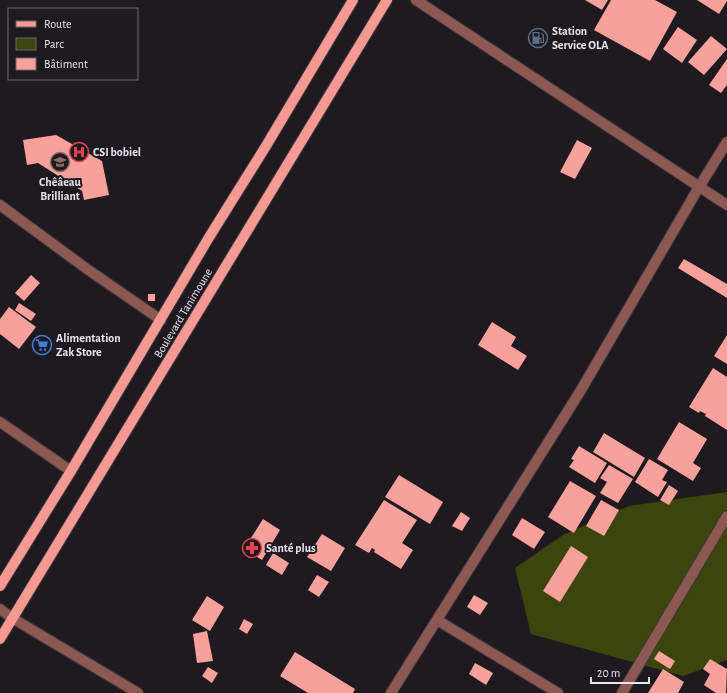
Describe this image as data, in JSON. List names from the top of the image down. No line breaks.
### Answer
{"streets":{"main road":["Boulevard Tanimoune"]},"places":{"fuel station":["Station Service OLA"],"hospital":["CSI bobiel"],"school or university":["Chêâeau Brilliant"],"supermarket":["Alimentation Zak Store"],"pharmacy":["Santé plus"]},"legend":["Route","Parc","Bâtiment"],"scale_bar":"20 m"}
